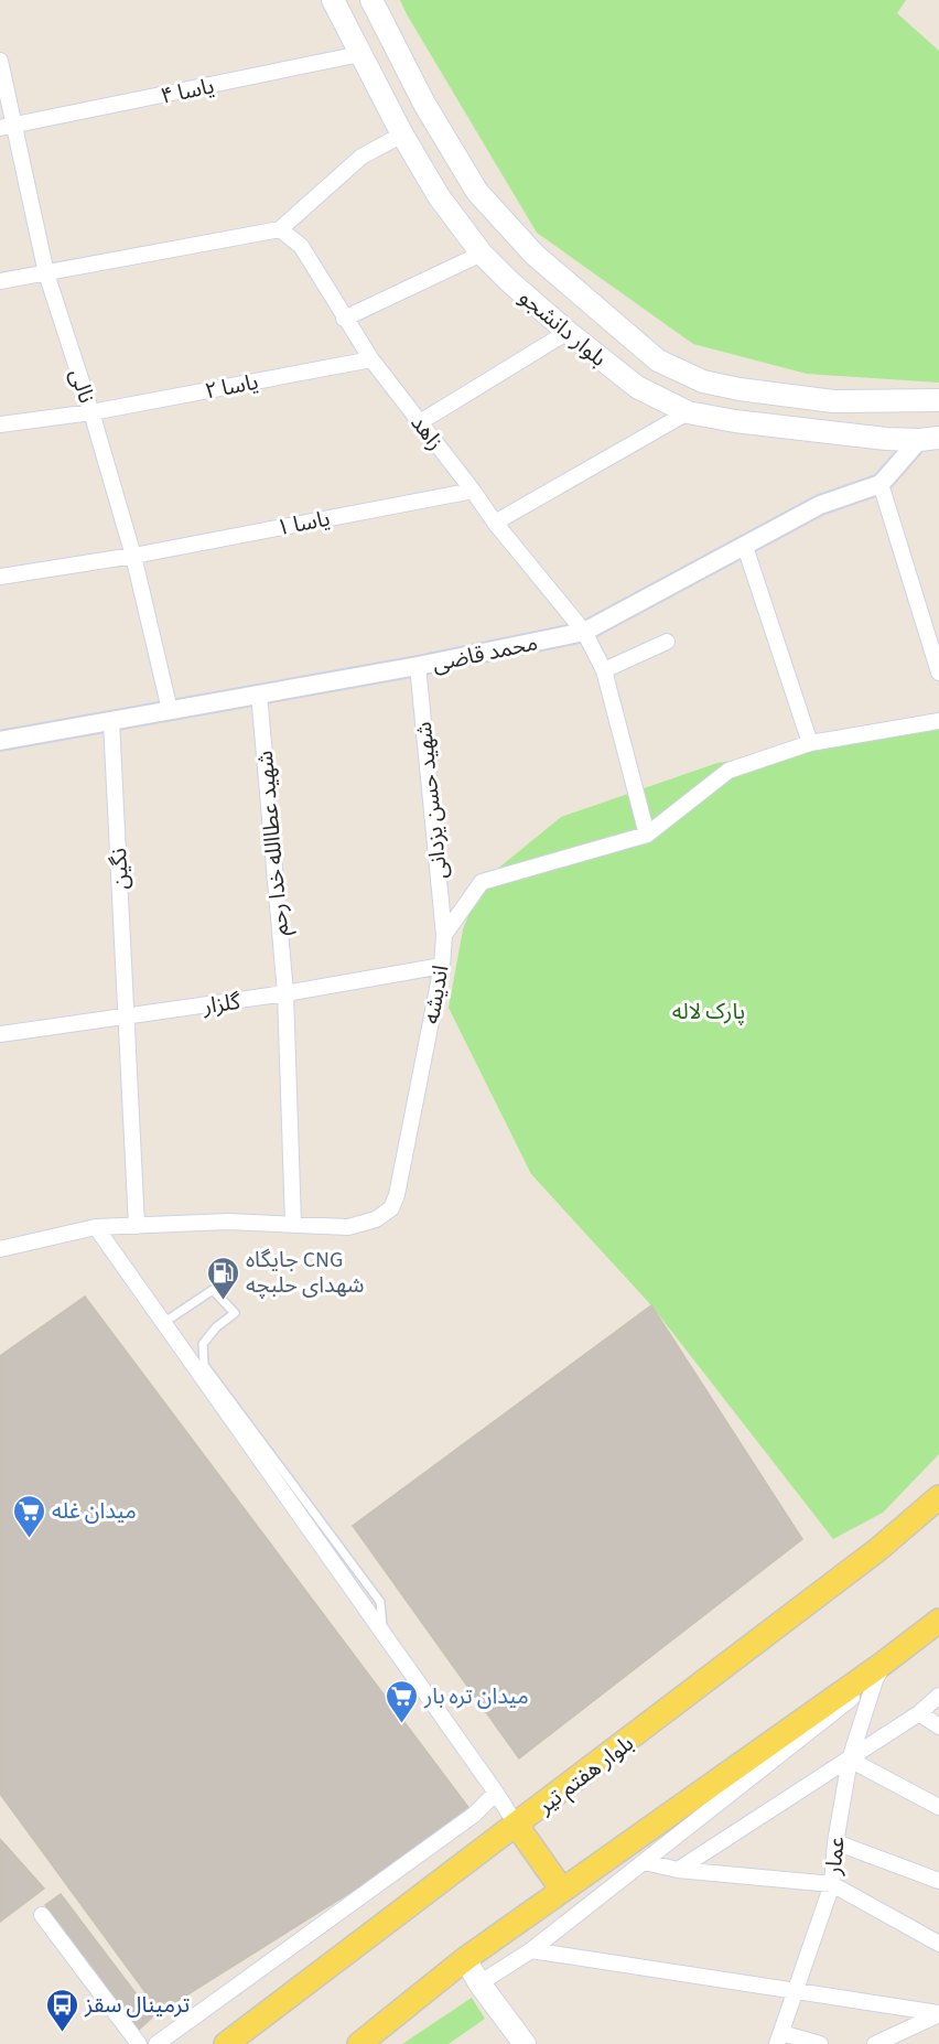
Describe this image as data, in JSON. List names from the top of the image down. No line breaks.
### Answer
{"streets":{"main road":["بلوار دانشجو","بلوار هفتم تیر"],"street":["یاسا ۴","نالی","یاسا ۲","زاهد","یاسا ۱","محمد قاضی","شهید حسن یزدانی","شهید عطاالله خدا رحم","نگین","اندیشه","گلزار","عمار"]},"crossings":[["یاسا ۴","بلوار دانشجو"],["یاسا ۴","نالی"],["بلوار دانشجو","محمد قاضی"],["نالی","یاسا ۲"],["نالی","یاسا ۱"],["نالی","محمد قاضی"],["یاسا ۲","زاهد"],["زاهد","یاسا ۱"],["زاهد","محمد قاضی"],["زاهد","اندیشه"],["محمد قاضی","شهید حسن یزدانی"],["محمد قاضی","شهید عطاالله خدا رحم"],["محمد قاضی","نگین"],["شهید حسن یزدانی","اندیشه"],["شهید عطاالله خدا رحم","اندیشه"],["شهید عطاالله خدا رحم","گلزار"],["نگین","اندیشه"],["نگین","گلزار"],["اندیشه","گلزار"]],"parks":["پارک لاله"],"places":{"fuel station":["جایگاه CNG شهدای حلبچه"],"supermarket":["میدان غله","میدان تره بار"],"bus stop":["ترمینال سقز"]}}
